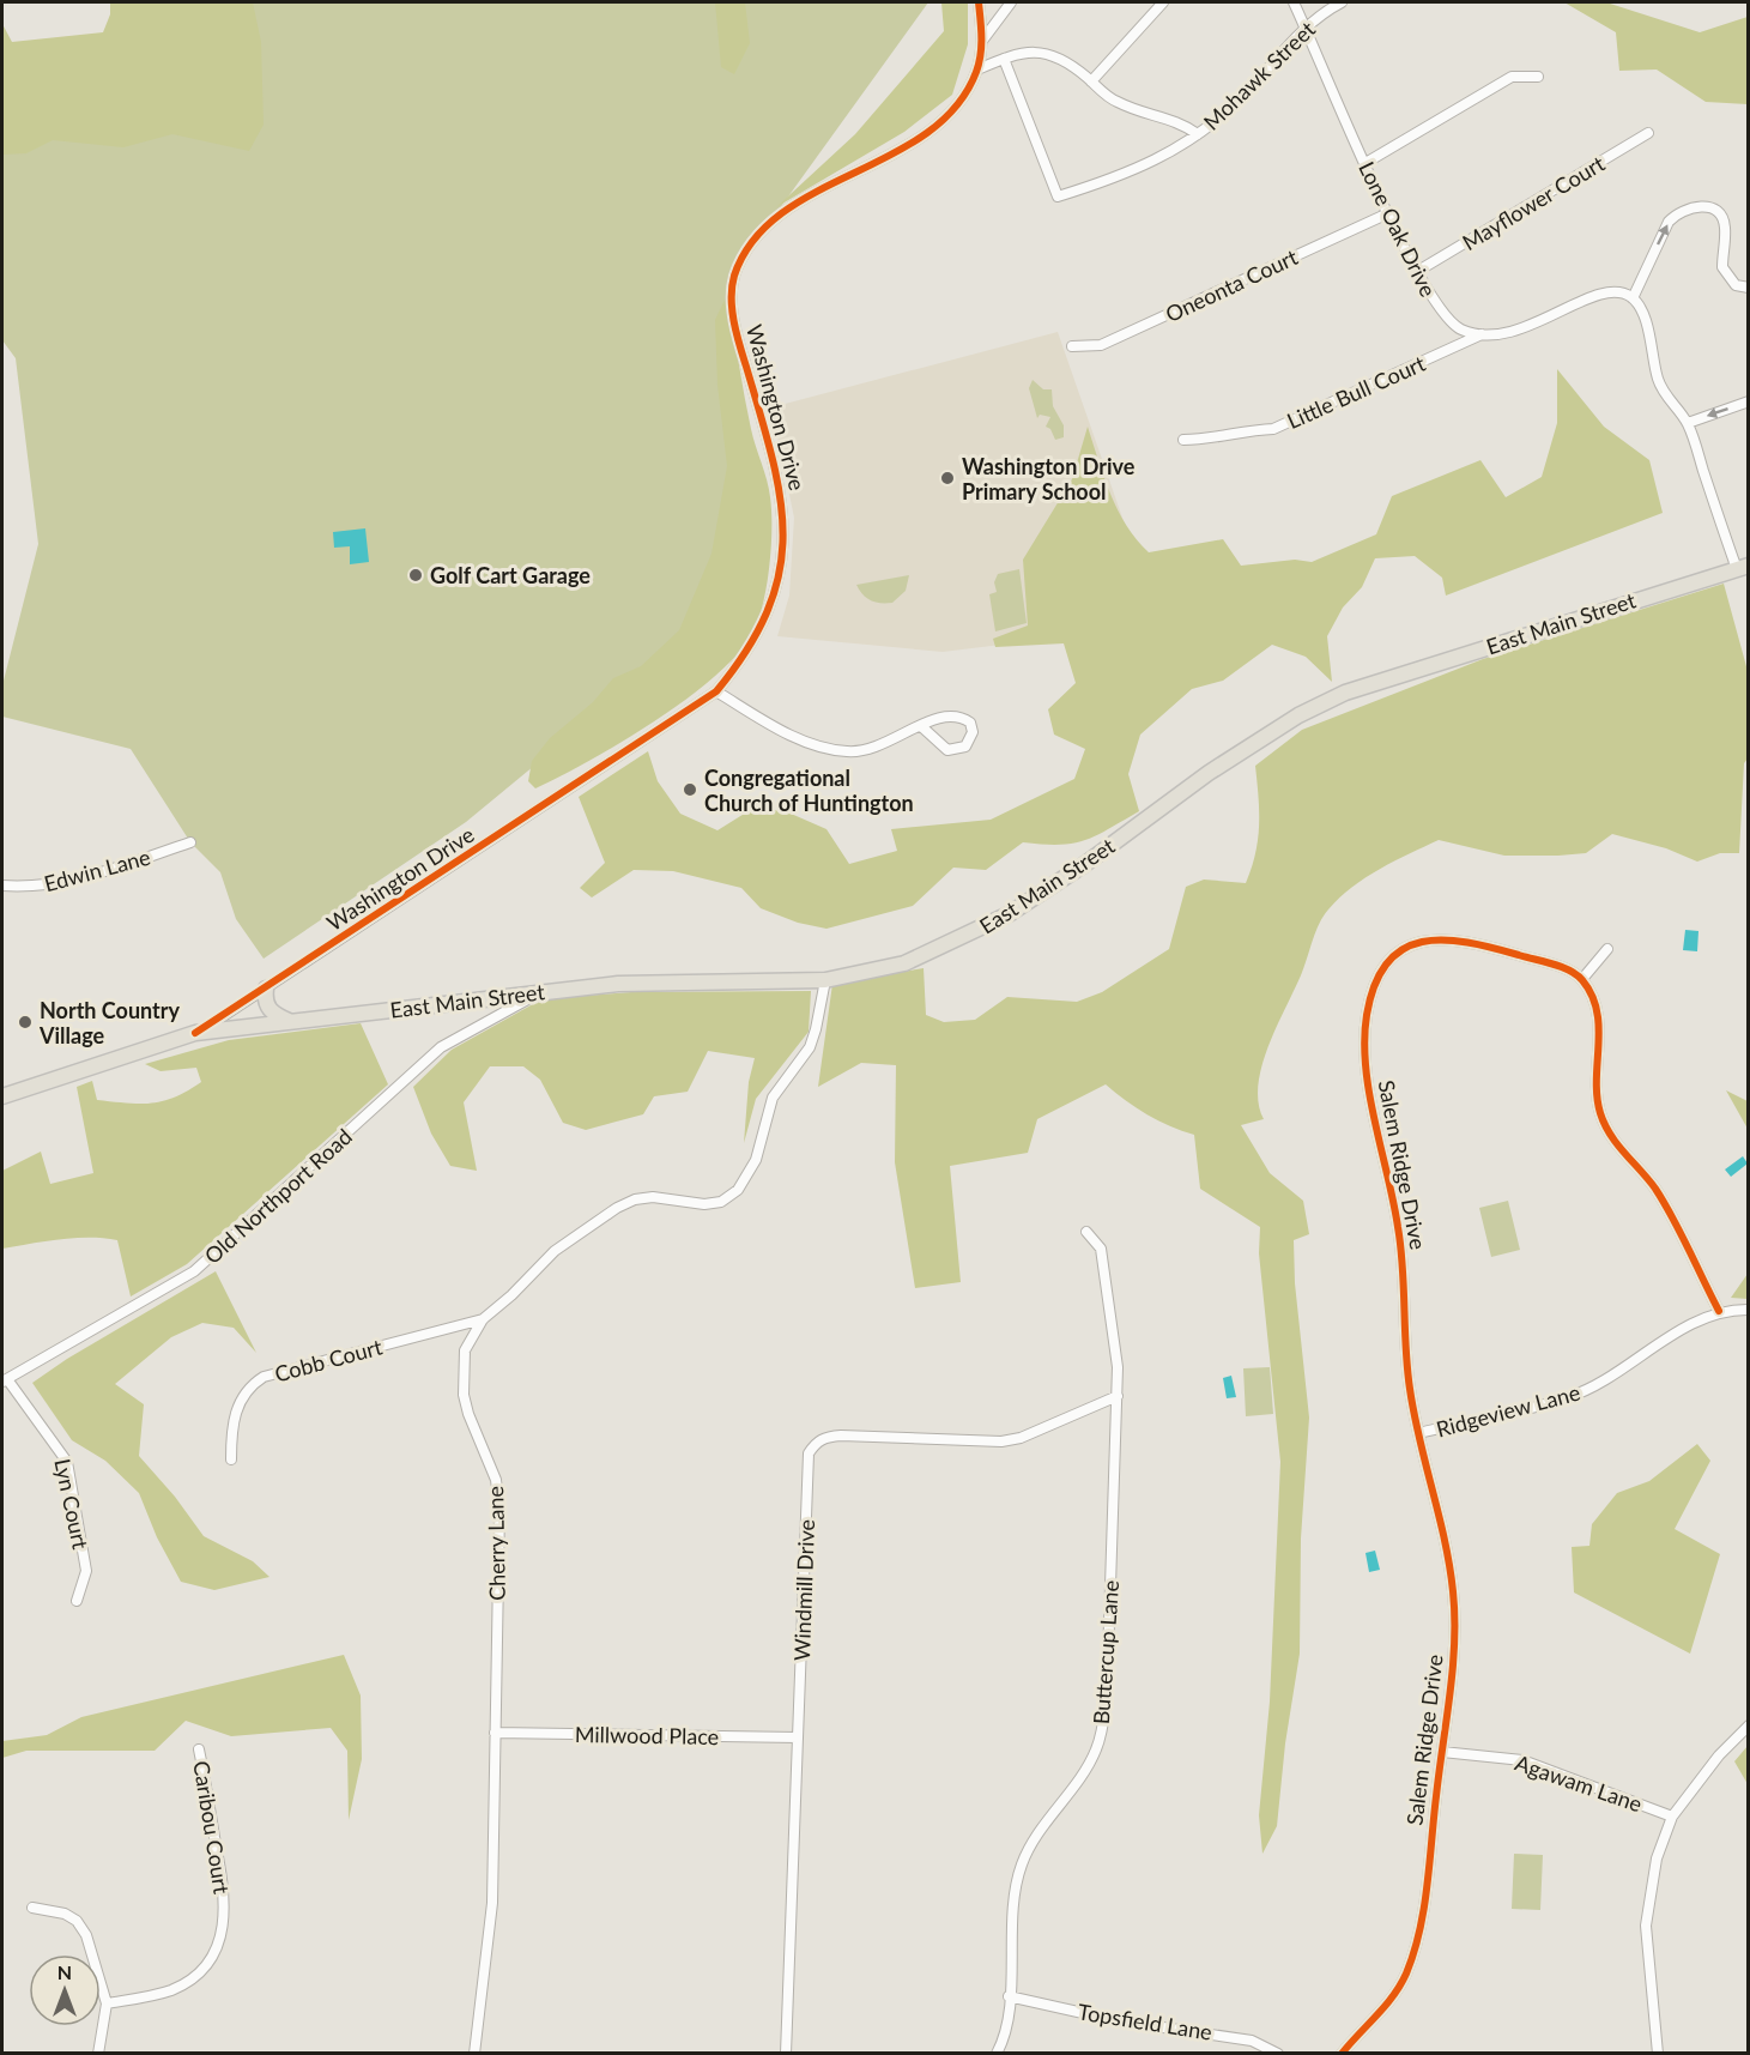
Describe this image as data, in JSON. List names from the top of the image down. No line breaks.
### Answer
{"streets":{"main road":["East Main Street"],"street":["Mohawk Street","Mayflower Court","Lone Oak Drive","Oneonta Court","Little Bull Court","Washington Drive","Edwin Lane","Salem Ridge Drive","Old Northport Road","Cobb Court","Ridgeview Lane","Lyn Court","Cherry Lane","Windmill Drive","Buttercup Lane","Millwood Place","Agawam Lane","Caribou Court","Topsfield Lane"]},"crossings":[["Mohawk Street","Lone Oak Drive"],["Mayflower Court","Lone Oak Drive"],["Lone Oak Drive","Oneonta Court"],["Lone Oak Drive","Little Bull Court"],["Washington Drive","East Main Street"],["East Main Street","Old Northport Road"],["East Main Street","Cherry Lane"],["Salem Ridge Drive","Ridgeview Lane"],["Salem Ridge Drive","Agawam Lane"],["Old Northport Road","Lyn Court"],["Cobb Court","Cherry Lane"],["Cherry Lane","Millwood Place"],["Windmill Drive","Buttercup Lane"],["Windmill Drive","Millwood Place"],["Buttercup Lane","Topsfield Lane"]],"places":["Washington Drive Primary School","Golf Cart Garage","Congregational Church of Huntington","North Country Village"],"north":"top"}
